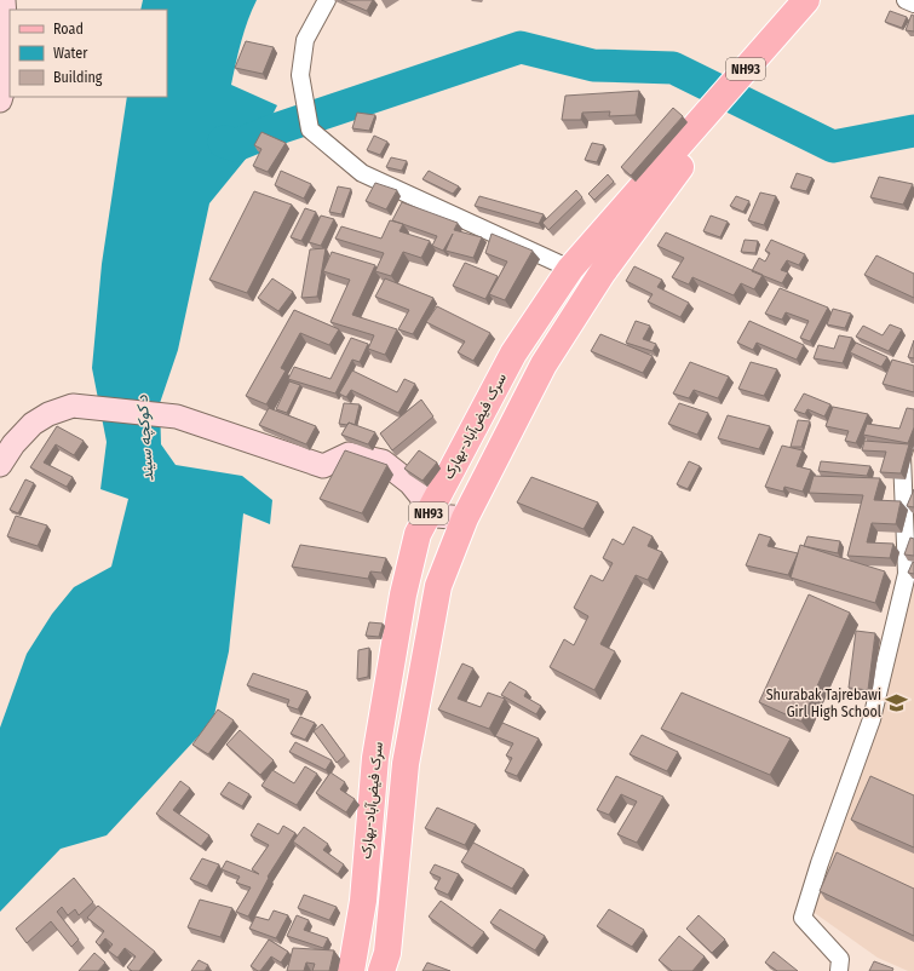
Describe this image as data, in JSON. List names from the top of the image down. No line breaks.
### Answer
{"streets":{"main road":["NH93","سرک فیض‌آباد-بهارک"]},"water":["د کوکچه سیند"],"places":{"school or university":["Shurabak Tajrebawi Girl High School"]},"legend":["Road","Water","Building"]}
